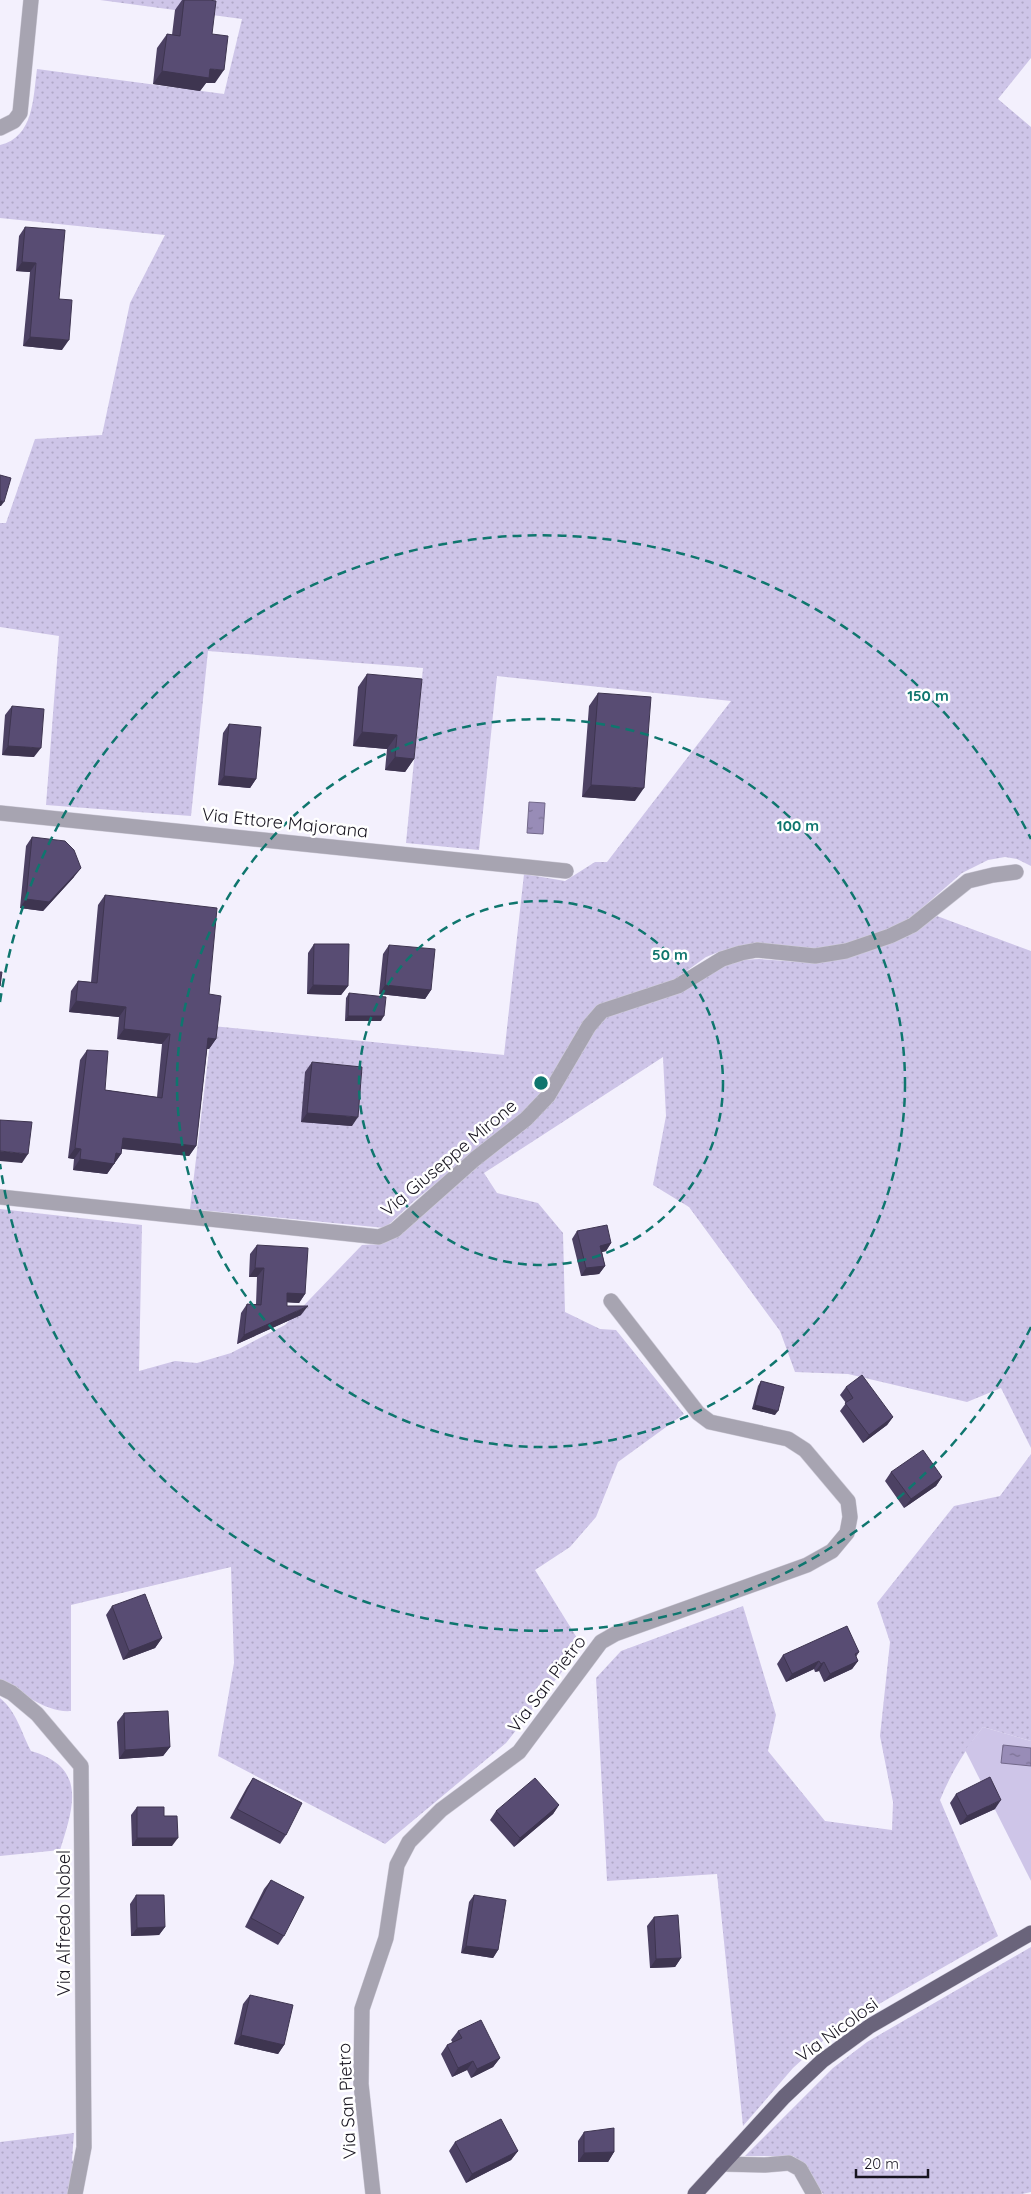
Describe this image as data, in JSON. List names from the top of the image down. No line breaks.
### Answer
{"streets":{"main road":["Via Nicolosi"],"street":["Via Ettore Majorana","Via Giuseppe Mirone","Via San Pietro","Via Alfredo Nobel"]},"scale_bar":"20 m","rings":["150 m","100 m","50 m"]}
